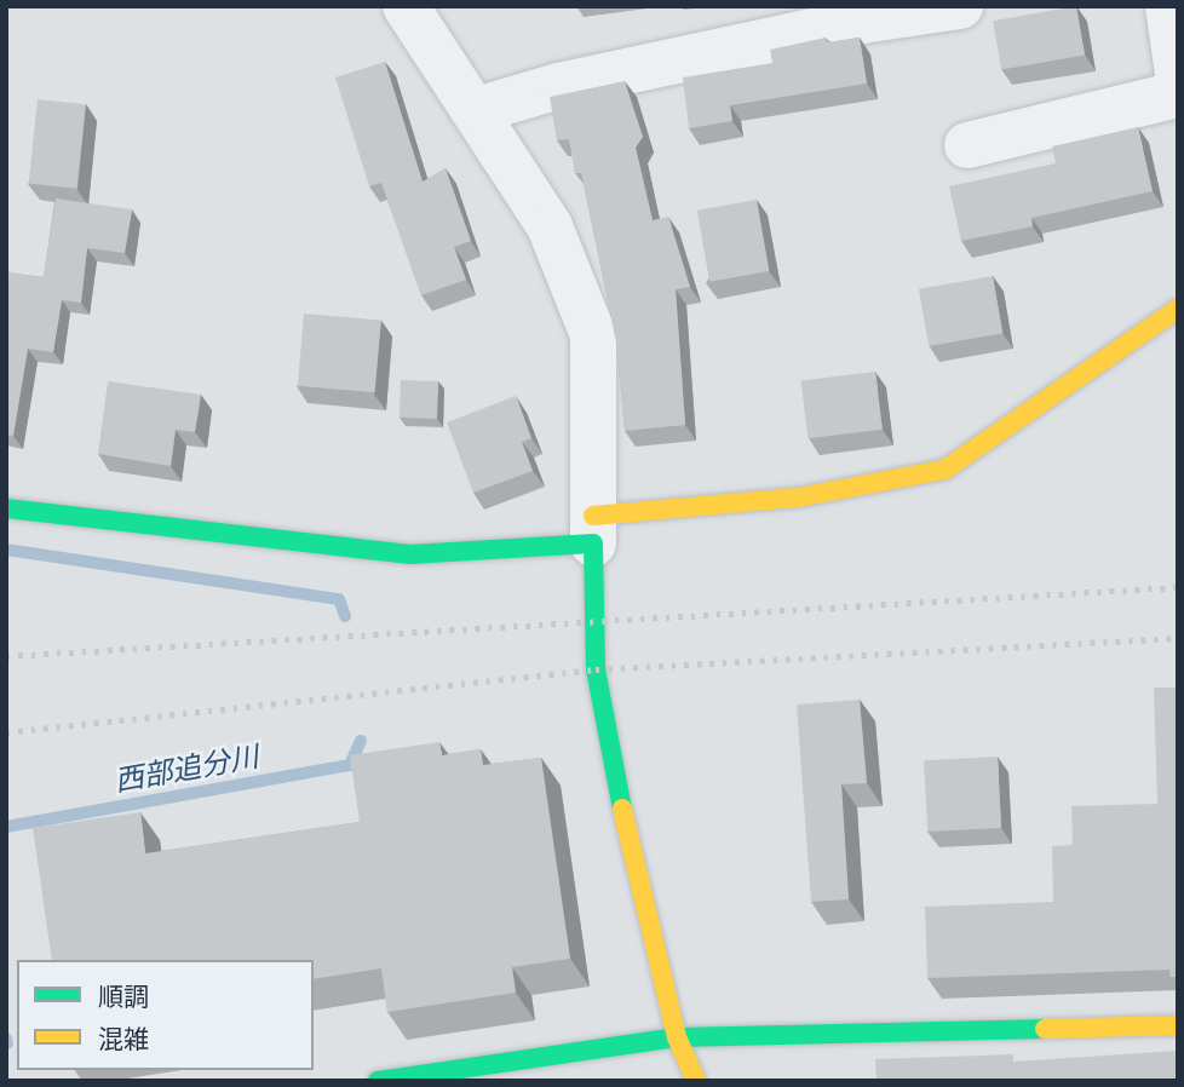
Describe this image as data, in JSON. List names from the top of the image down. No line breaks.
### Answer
{"water":["西部追分川"],"legend":["順調","混雑"]}
